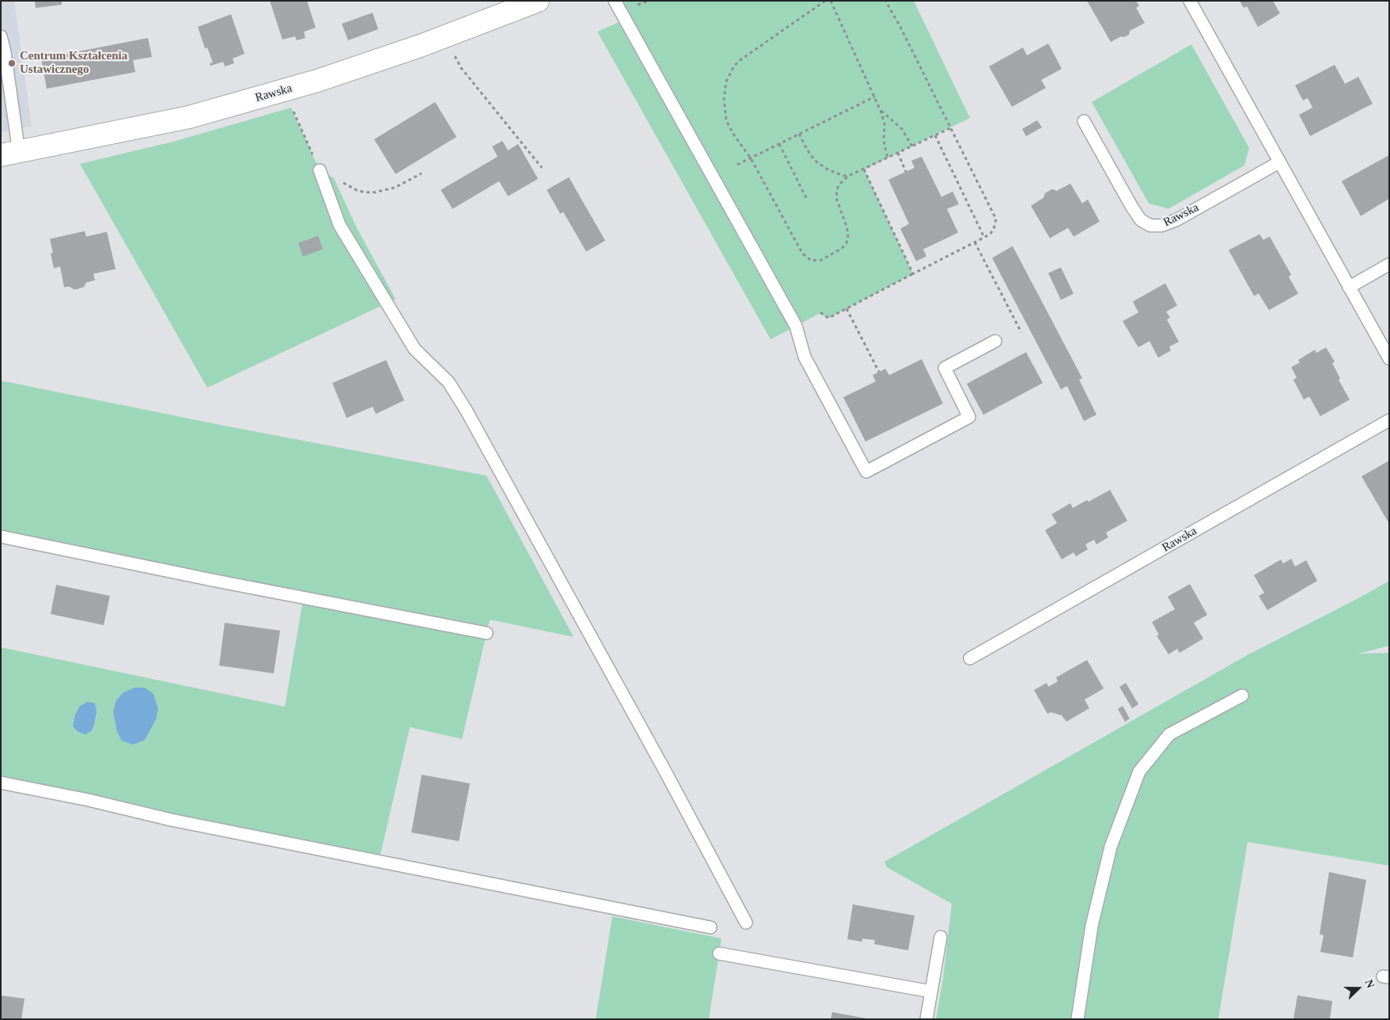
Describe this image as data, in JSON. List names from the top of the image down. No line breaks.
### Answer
{"streets":{"street":["Rawska"]},"places":["Centrum Kształcenia Ustawicznego"],"north":"right"}
